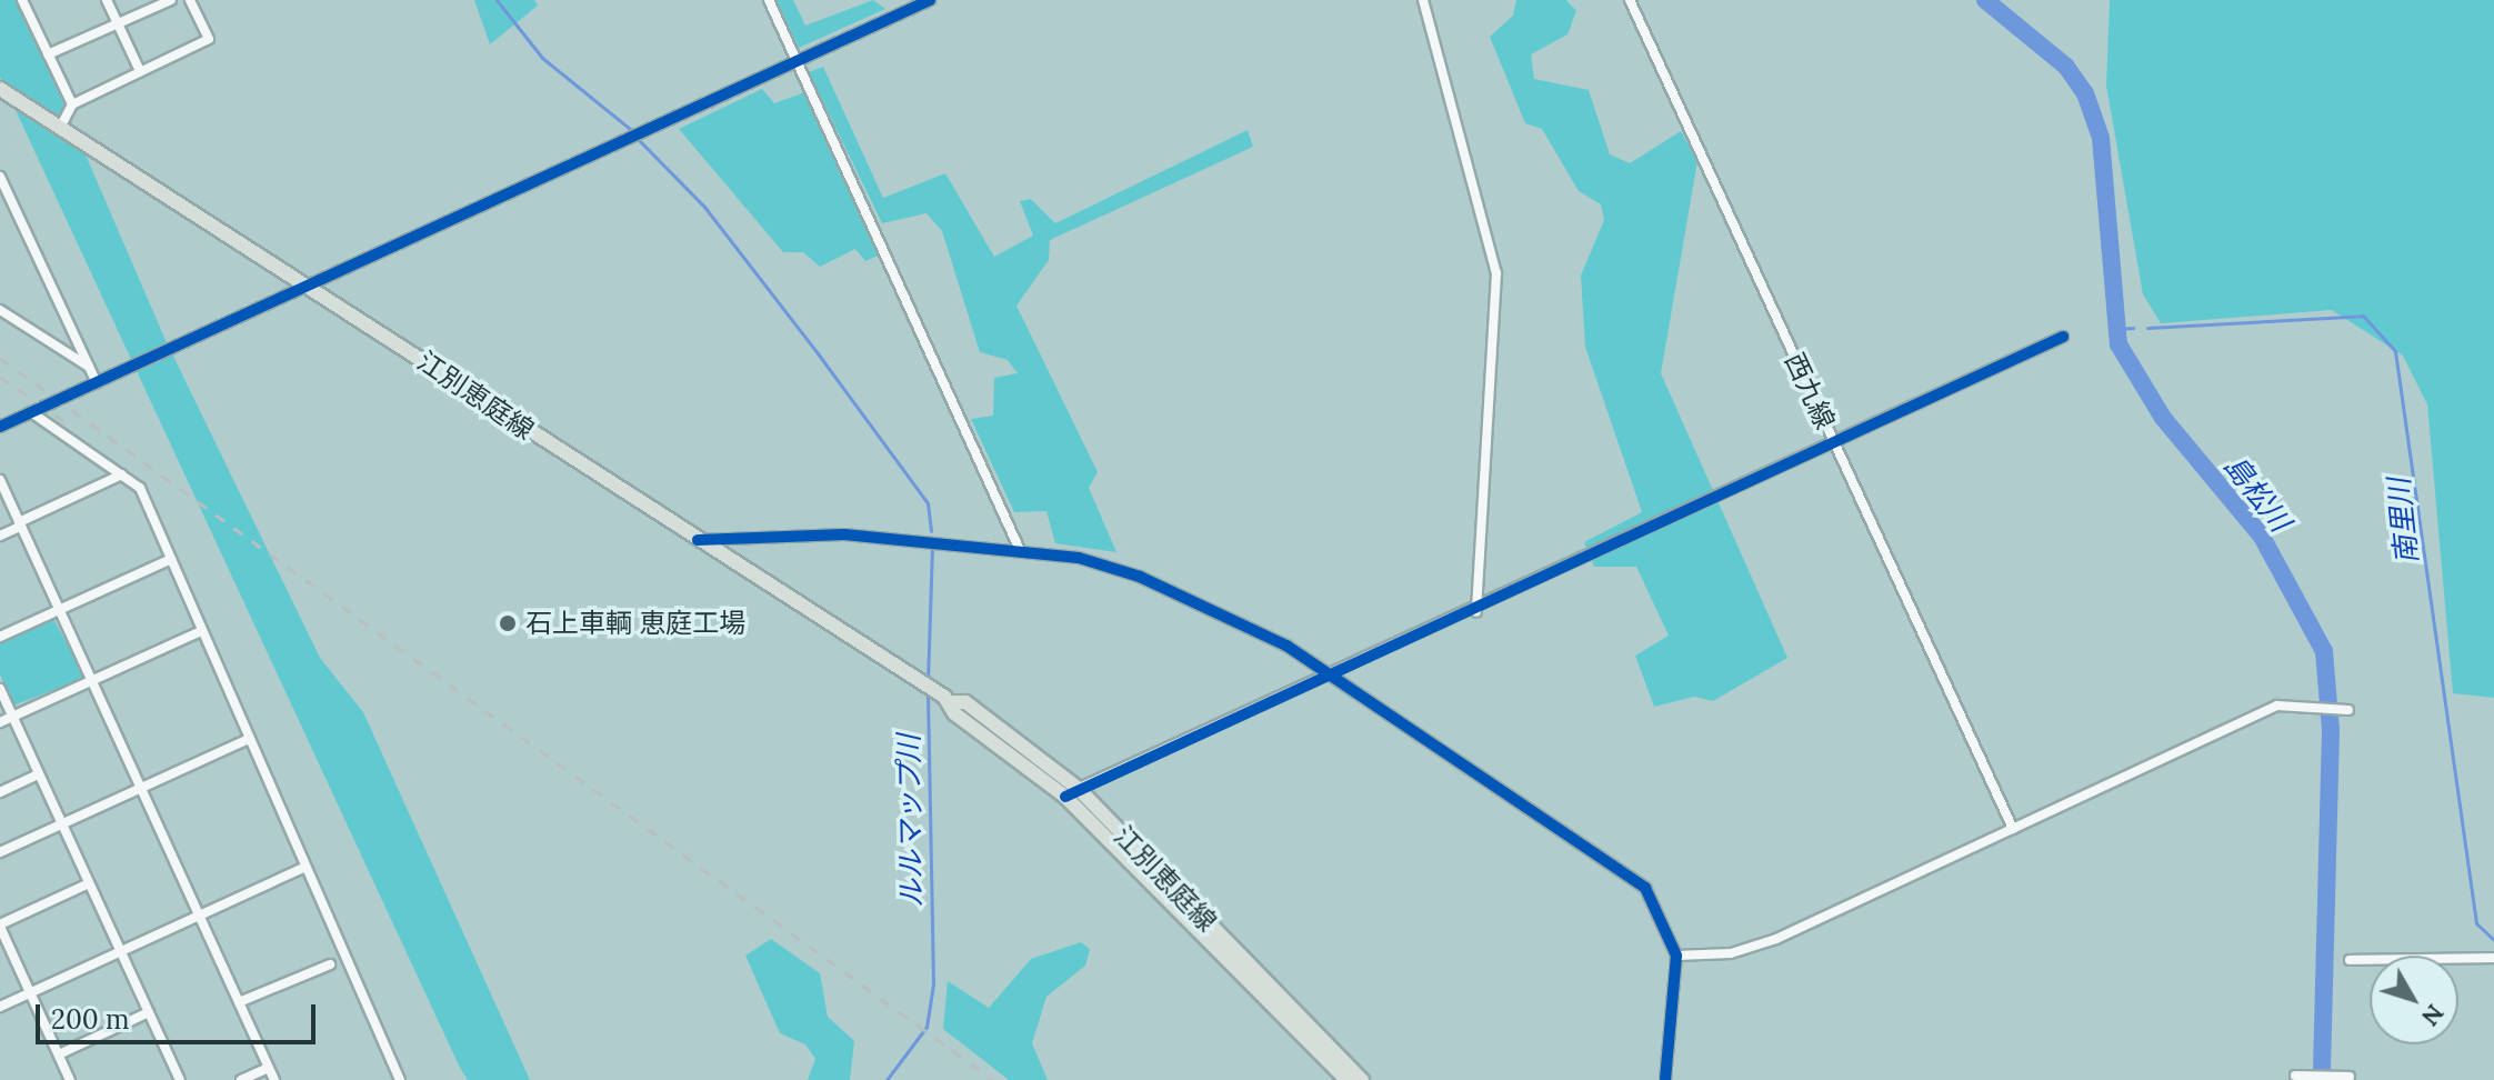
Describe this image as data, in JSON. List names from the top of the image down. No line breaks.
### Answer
{"streets":{"main road":["江別恵庭線"],"street":["西九線"]},"water":["島松川","南里川","ルルマップ川"],"places":["石上車輌 恵庭工場"],"scale_bar":"200 m","north":"bottom right"}
